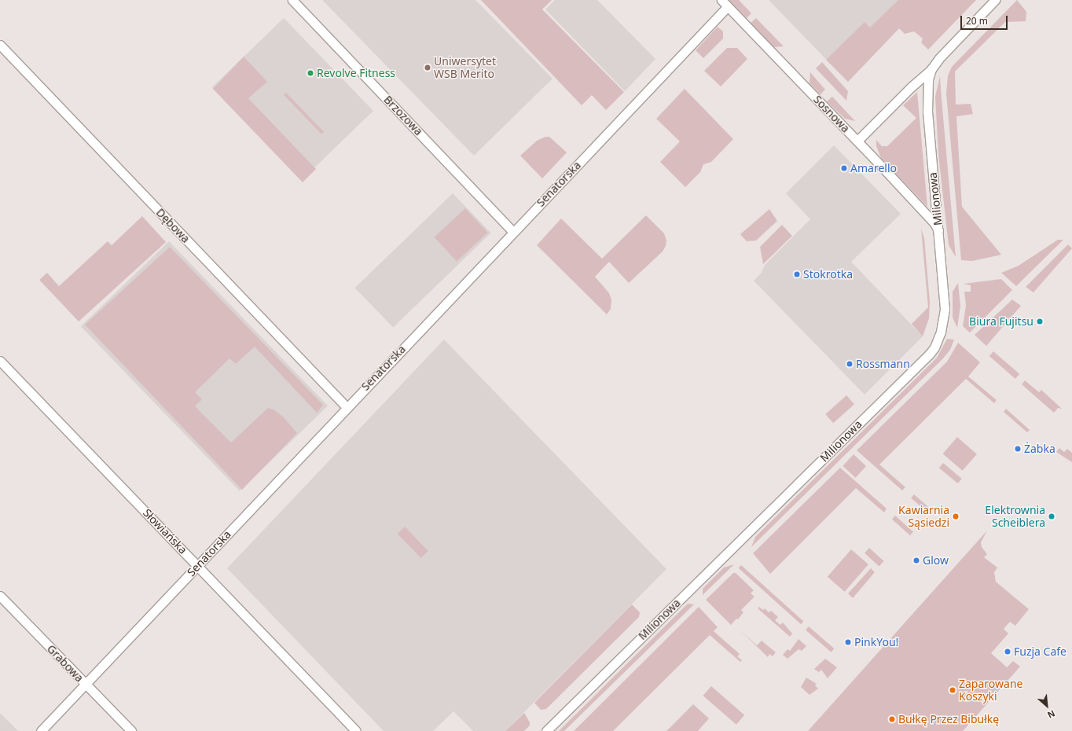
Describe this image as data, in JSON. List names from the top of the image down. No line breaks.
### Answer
{"streets":{"street":["Sosnowa","Brzozowa","Senatorska","Milionowa","Dębowa","Słowiańska","Grabowa"]},"crossings":[["Sosnowa","Senatorska"],["Sosnowa","Milionowa"],["Brzozowa","Senatorska"],["Senatorska","Dębowa"],["Senatorska","Słowiańska"],["Senatorska","Grabowa"]],"places":["Uniwersytet WSB Merito","Revolve Fitness","Amarello","Stokrotka","Biura Fujitsu","Rossmann","Żabka","Kawiarnia Sąsiedzi","Elektrownia Scheiblera","Glow","PinkYou!","Fuzja Cafe","Zaparowane Koszyki","Bułkę Przez Bibułkę"],"scale_bar":"20 m","north":"bottom right"}
